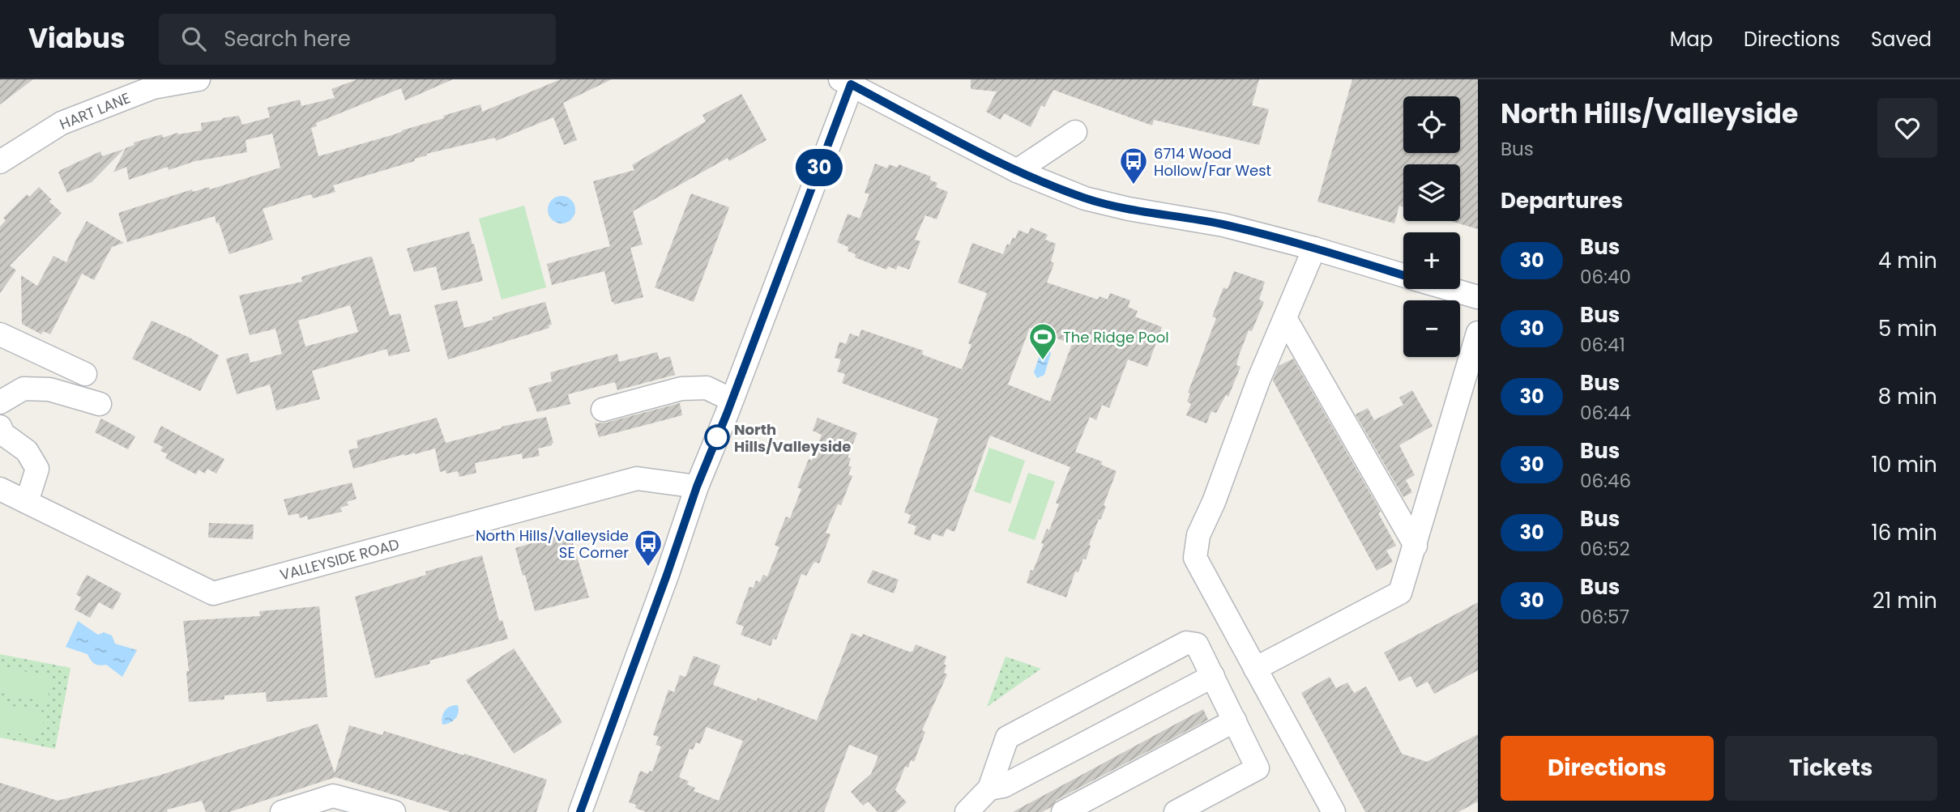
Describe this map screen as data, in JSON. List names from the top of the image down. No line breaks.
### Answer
{"streets":{"street":["HART LANE","VALLEYSIDE ROAD"]},"places":{"bus stop":["6714 Wood Hollow/Far West","North Hills/Valleyside SE Corner"],"sports":["The Ridge Pool"],"other":["North Hills/Valleyside"]},"lines":["bus line 30"],"page":{"header":"Viabus","search":"Search here","nav":["Map","Directions","Saved"],"on_map":"30","heading":[["North Hills/Valleyside","Bus"],"Departures"],"map_buttons":["+","−"],"list":[{"mark":"30","name":"Bus","note":"06:40","value":"4 min"},{"mark":"30","name":"Bus","note":"06:41","value":"5 min"},{"mark":"30","name":"Bus","note":"06:44","value":"8 min"},{"mark":"30","name":"Bus","note":"06:46","value":"10 min"},{"mark":"30","name":"Bus","note":"06:52","value":"16 min"},{"mark":"30","name":"Bus","note":"06:57","value":"21 min"}],"buttons":["Directions","Tickets"]}}
